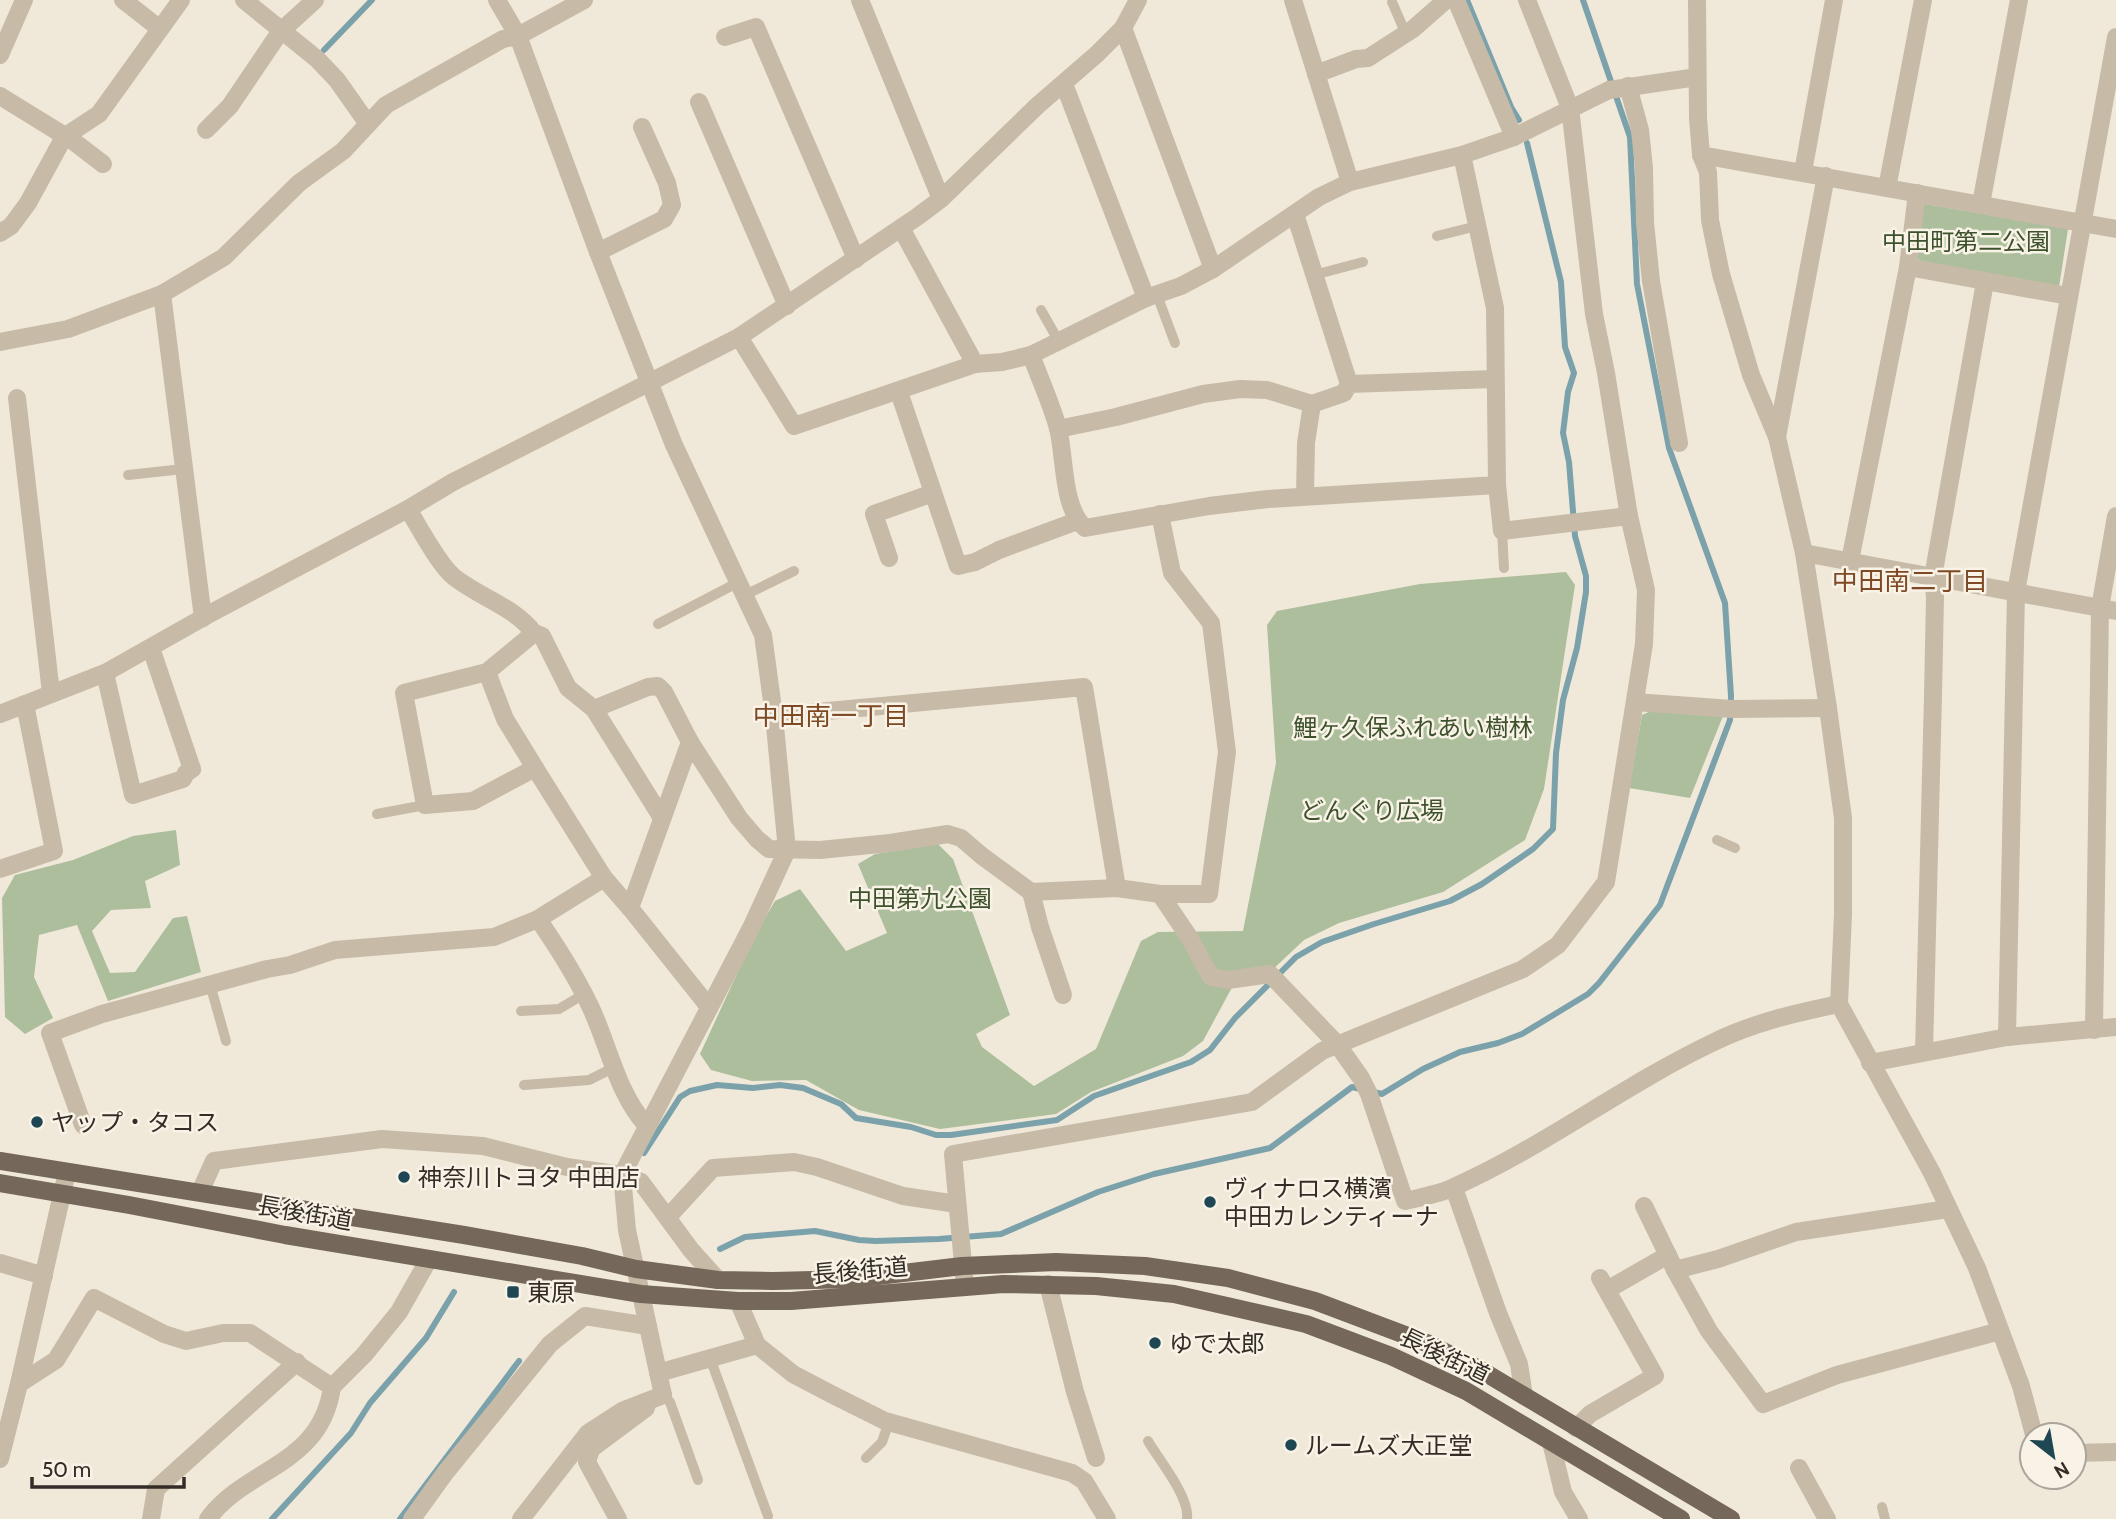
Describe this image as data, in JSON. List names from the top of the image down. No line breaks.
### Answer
{"streets":{"main road":["長後街道"]},"districts":["中田南二丁目","中田南一丁目"],"parks":["中田町第二公園","鯉ヶ久保ふれあい樹林","どんぐり広場","中田第九公園"],"places":{"other":["ヤップ・タコス","神奈川トヨタ 中田店","ヴィナロス横濱 中田カレンティーナ","ゆで太郎","ルームズ大正堂"],"transit":["東原"]},"scale_bar":"50 m","north":"bottom right"}
